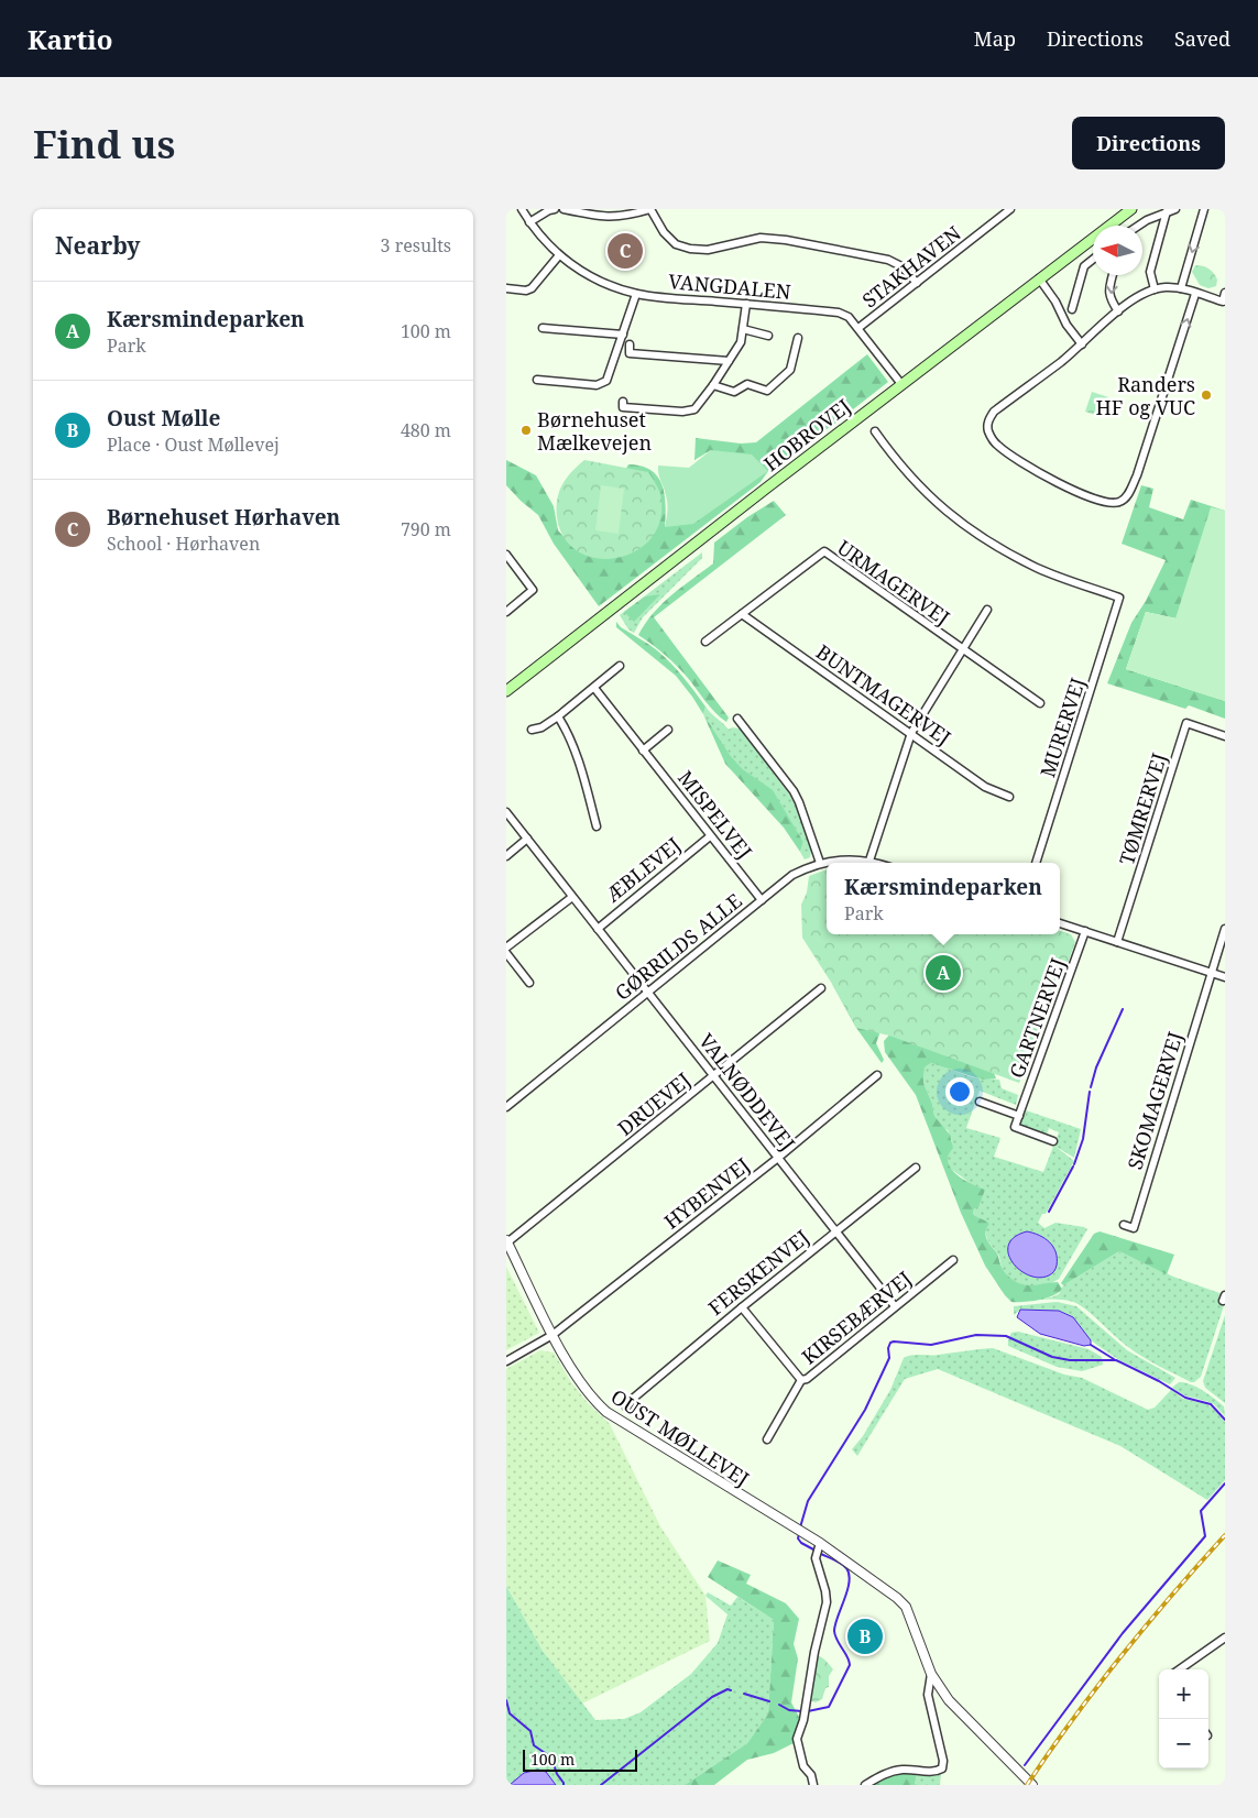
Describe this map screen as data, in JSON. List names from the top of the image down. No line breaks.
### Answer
{"streets":{"main road":["HOBROVEJ"],"street":["STAKHAVEN","VANGDALEN","URMAGERVEJ","BUNTMAGERVEJ","MURERVEJ","TØMRERVEJ","MISPELVEJ","ÆBLEVEJ","GØRRILDS ALLE","GARTNERVEJ","VALNØDDEVEJ","SKOMAGERVEJ","DRUEVEJ","HYBENVEJ","FERSKENVEJ","KIRSEBÆRVEJ","OUST MØLLEVEJ"]},"crossings":[["STAKHAVEN","VANGDALEN"],["VANGDALEN","HOBROVEJ"],["URMAGERVEJ","BUNTMAGERVEJ"],["MISPELVEJ","ÆBLEVEJ"],["MISPELVEJ","GØRRILDS ALLE"],["ÆBLEVEJ","VALNØDDEVEJ"],["GØRRILDS ALLE","VALNØDDEVEJ"],["VALNØDDEVEJ","DRUEVEJ"],["VALNØDDEVEJ","HYBENVEJ"],["VALNØDDEVEJ","FERSKENVEJ"],["VALNØDDEVEJ","KIRSEBÆRVEJ"],["DRUEVEJ","OUST MØLLEVEJ"],["HYBENVEJ","OUST MØLLEVEJ"],["FERSKENVEJ","KIRSEBÆRVEJ"]],"places":["Randers HF og VUC","Børnehuset Mælkevejen"],"scale_bar":"100 m","north":"left","page":{"header":"Kartio","nav":["Map","Directions","Saved"],"buttons":"Directions","title":"Find us","heading":["Nearby","3 results"],"pins":["C","A","B"],"list":[{"mark":"A","name":"Kærsmindeparken","note":"Park","value":"100 m"},{"mark":"B","name":"Oust Mølle","note":"Place · Oust Møllevej","value":"480 m"},{"mark":"C","name":"Børnehuset Hørhaven","note":"School · Hørhaven","value":"790 m"}],"popup":["Kærsmindeparken","Park"],"map_buttons":["+","−"],"scale":"100 m"}}
